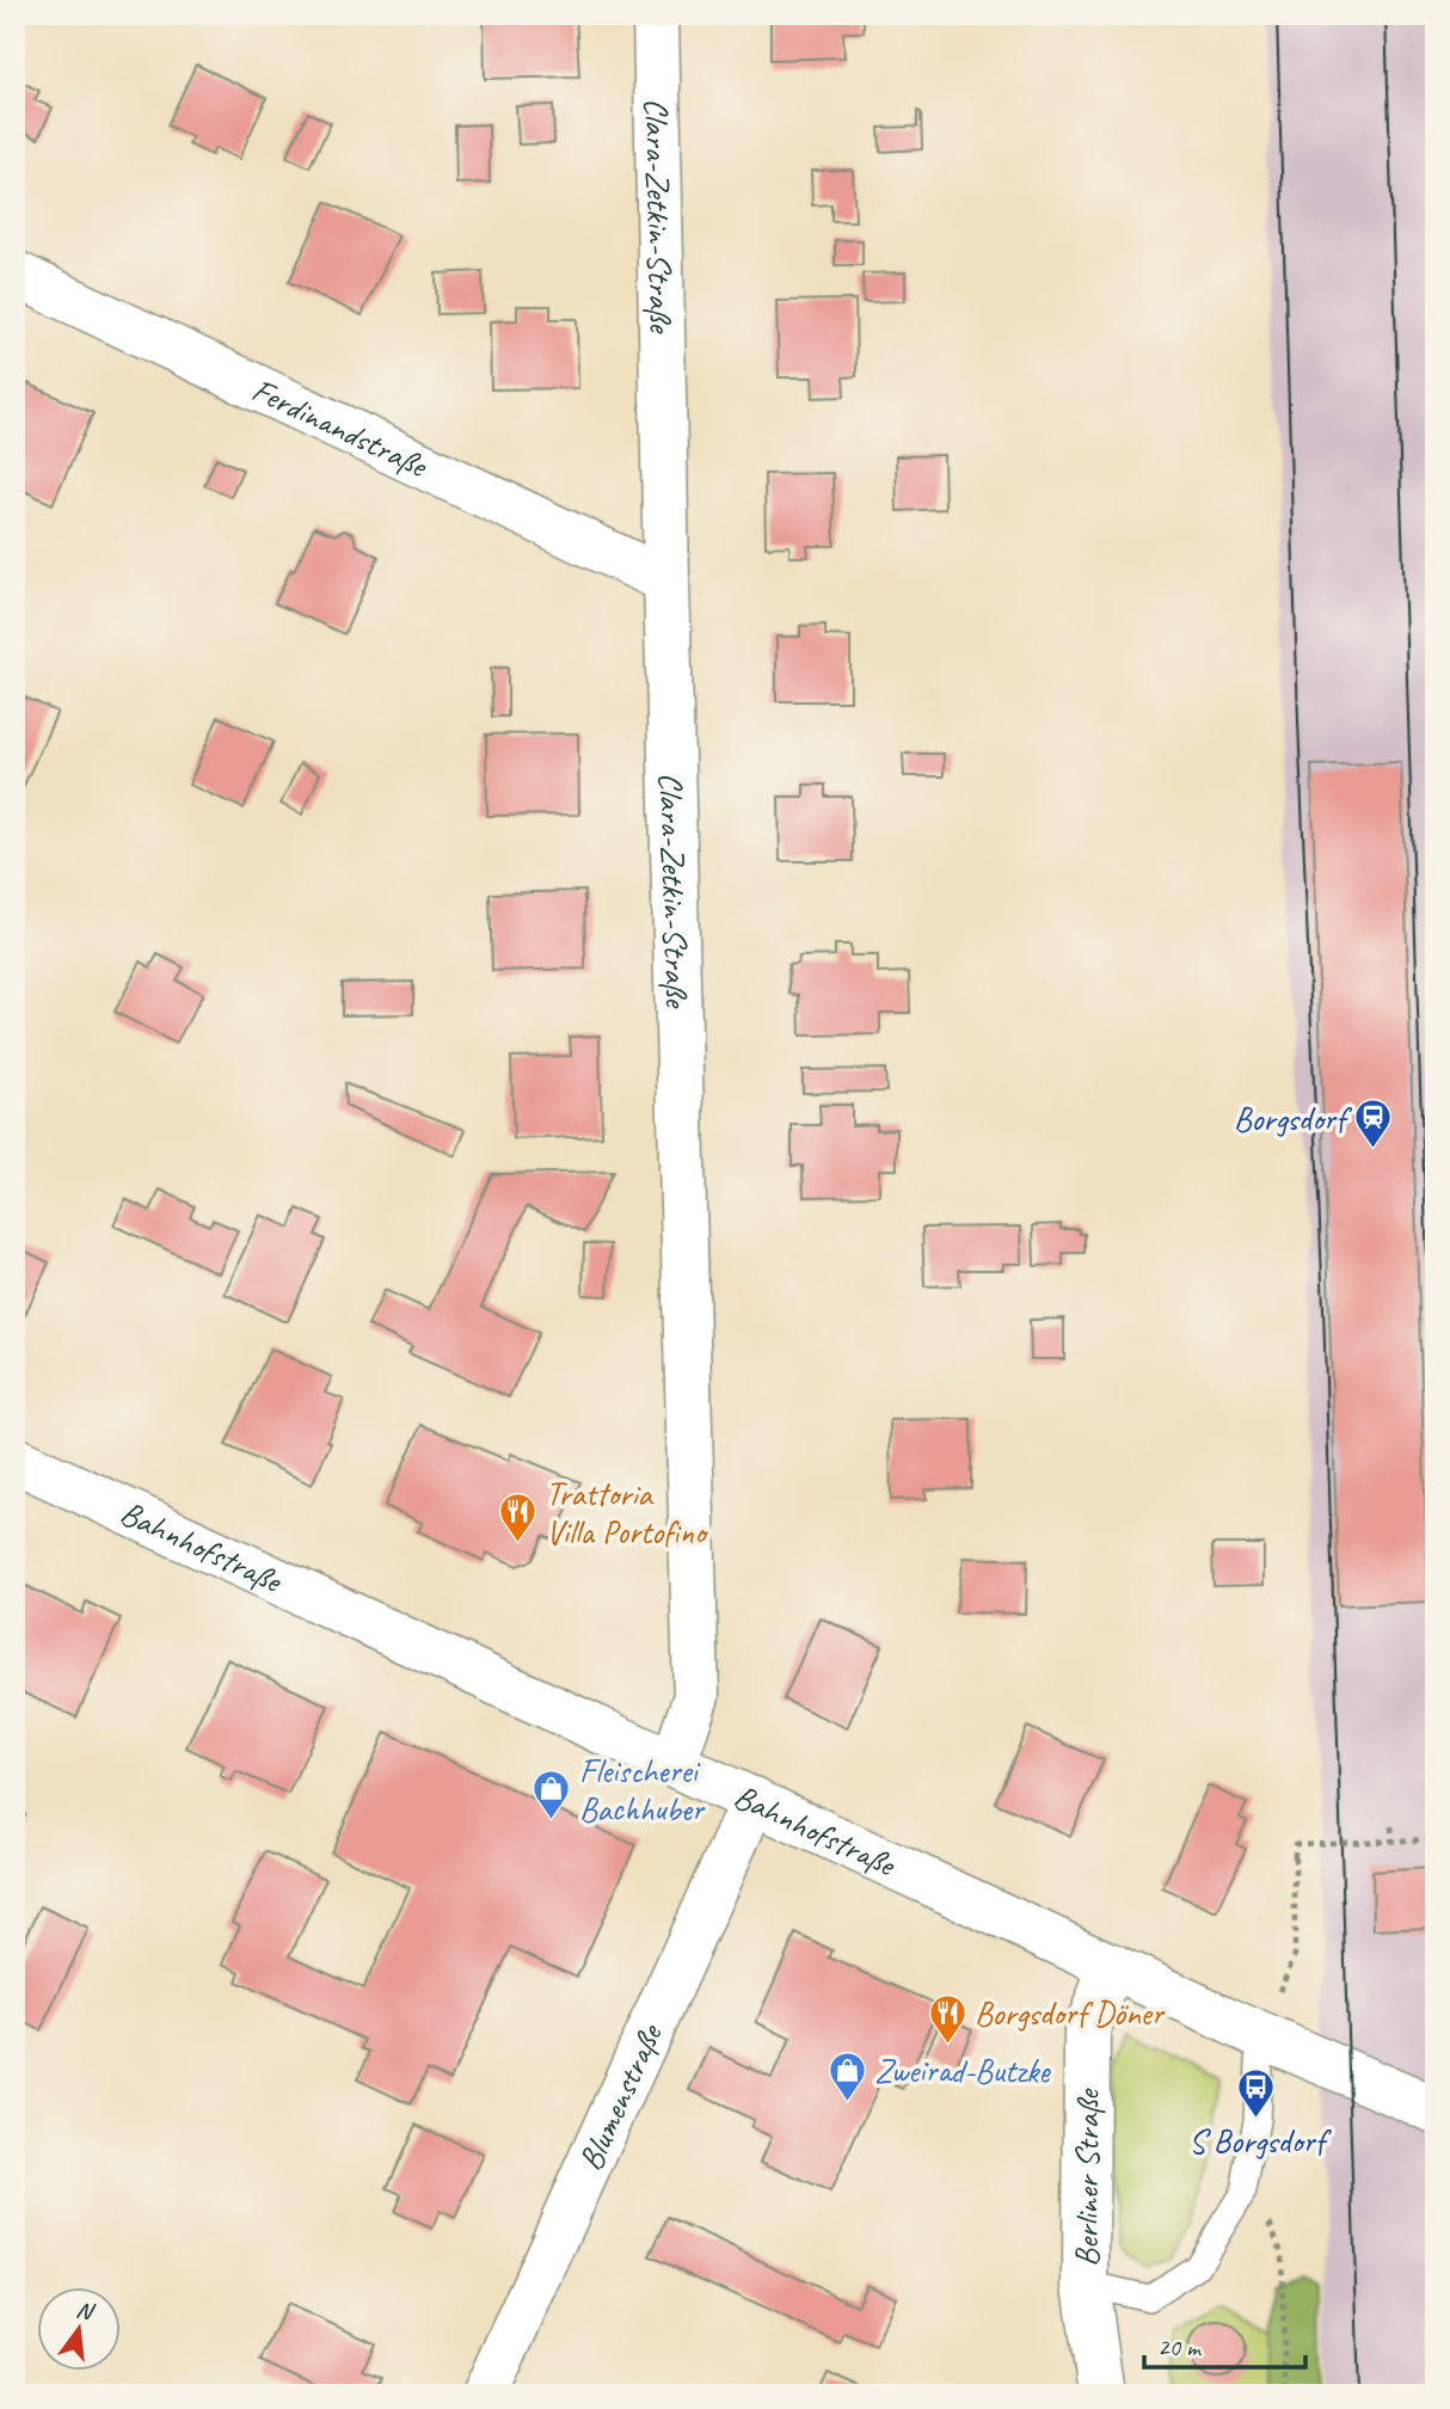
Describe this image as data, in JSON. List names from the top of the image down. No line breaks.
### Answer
{"streets":{"street":["Clara-Zetkin-Straße","Ferdinandstraße","Bahnhofstraße","Blumenstraße","Berliner Straße"]},"crossings":[["Clara-Zetkin-Straße","Ferdinandstraße"],["Clara-Zetkin-Straße","Bahnhofstraße"],["Bahnhofstraße","Blumenstraße"],["Bahnhofstraße","Berliner Straße"]],"places":{"station":["Borgsdorf"],"restaurant":["Trattoria Villa Portofino","Borgsdorf Döner"],"shop":["Fleischerei Bachhuber","Zweirad-Butzke"],"bus stop":["S Borgsdorf"]},"scale_bar":"20 m","north":"top"}
